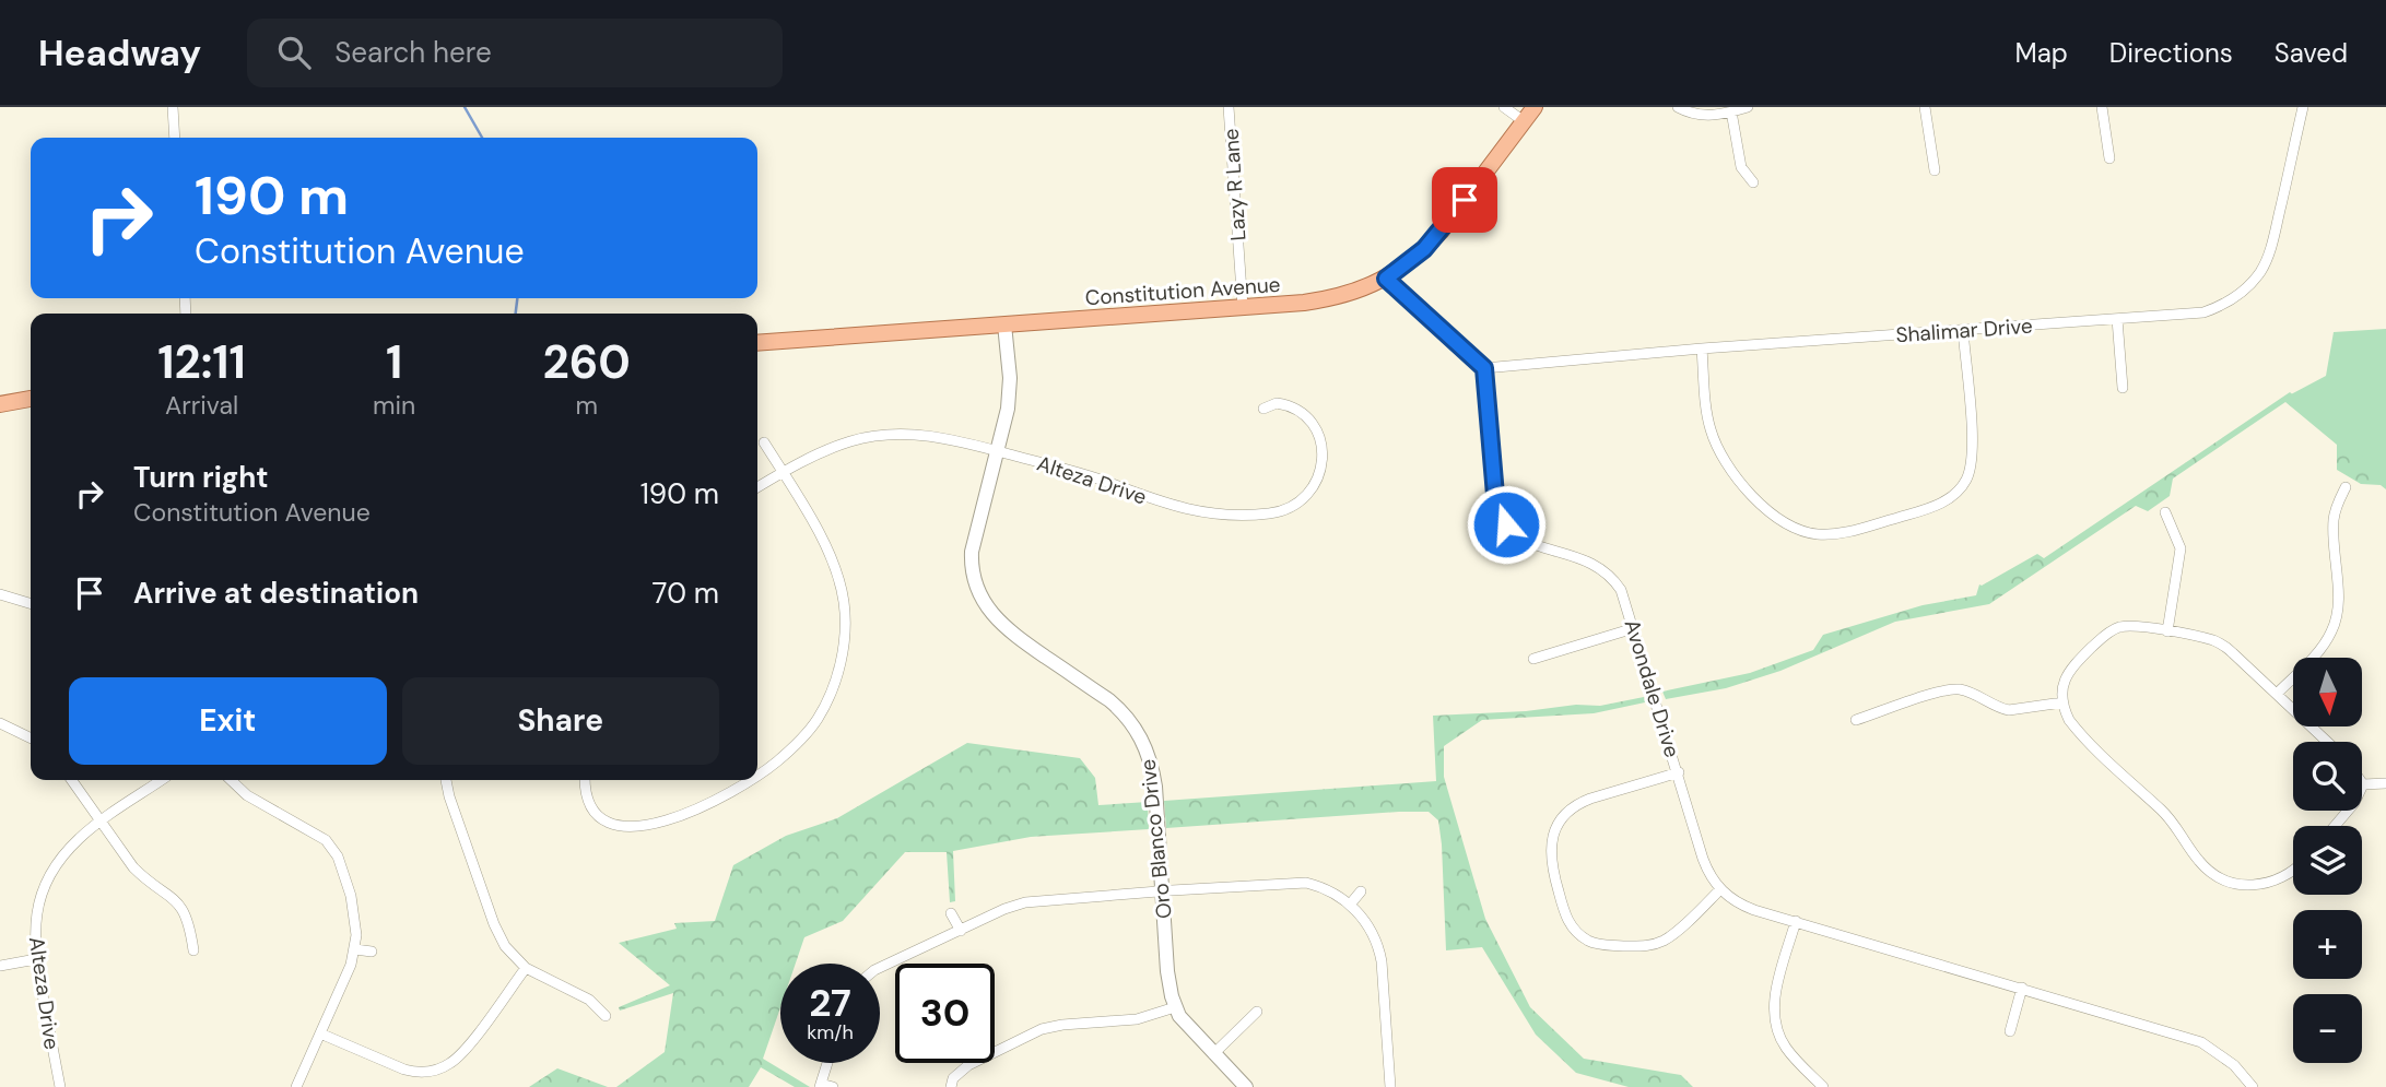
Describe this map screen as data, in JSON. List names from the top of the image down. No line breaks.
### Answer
{"streets":{"main road":["Constitution Avenue"],"street":["Lazy R Lane","Shalimar Drive","Alteza Drive","Avondale Drive","Oro Blanco Drive"]},"crossings":[["Lazy R Lane","Constitution Avenue"],["Constitution Avenue","Oro Blanco Drive"],["Shalimar Drive","Avondale Drive"],["Alteza Drive","Oro Blanco Drive"]],"north":"bottom","page":{"header":"Headway","search":"Search here","nav":["Map","Directions","Saved"],"turn":["190 m","Constitution Avenue"],"eta":["12:11","Arrival","1","min","260","m"],"list":[{"name":"Turn right","note":"Constitution Avenue","value":"190 m"},{"name":"Arrive at destination","value":"70 m"}],"map_buttons":["+","−"],"buttons":["Exit","Share"],"speed":"27 km/h","limit":"30"}}
